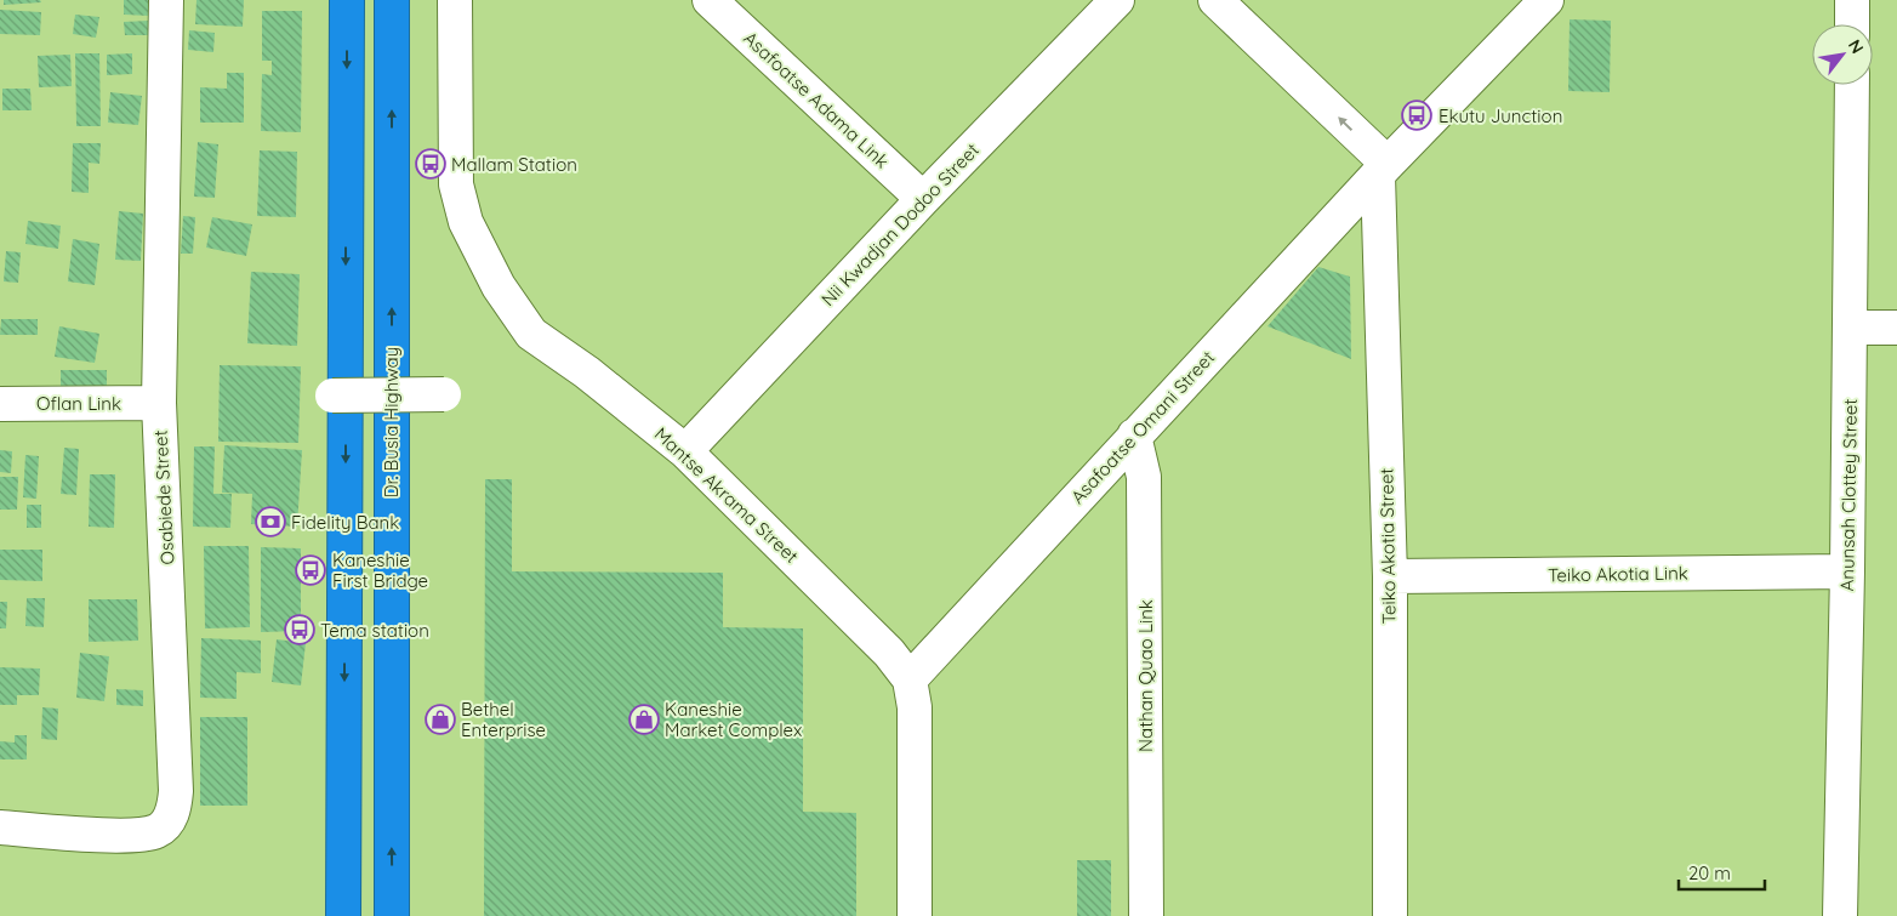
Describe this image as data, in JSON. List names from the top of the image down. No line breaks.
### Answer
{"streets":{"highway":["Dr. Busia Highway"],"street":["Asafoatse Adama Link","Nii Kwadjan Dodoo Street","Oflan Link","Asafoatse Omani Street","Mantse Akrama Street","Anunsah Clottey Street","Osabiede Street","Teiko Akotia Street","Teiko Akotia Link","Nathan Quao Link"]},"crossings":[["Asafoatse Adama Link","Nii Kwadjan Dodoo Street"],["Nii Kwadjan Dodoo Street","Mantse Akrama Street"],["Oflan Link","Osabiede Street"],["Asafoatse Omani Street","Mantse Akrama Street"],["Asafoatse Omani Street","Teiko Akotia Street"],["Asafoatse Omani Street","Nathan Quao Link"],["Anunsah Clottey Street","Teiko Akotia Link"],["Teiko Akotia Street","Teiko Akotia Link"]],"places":{"bus stop":["Ekutu Junction","Mallam Station","Kaneshie First Bridge","Tema station"],"bank":["Fidelity Bank"],"shop":["Bethel Enterprise","Kaneshie Market Complex"]},"scale_bar":"20 m","north":"top right"}
